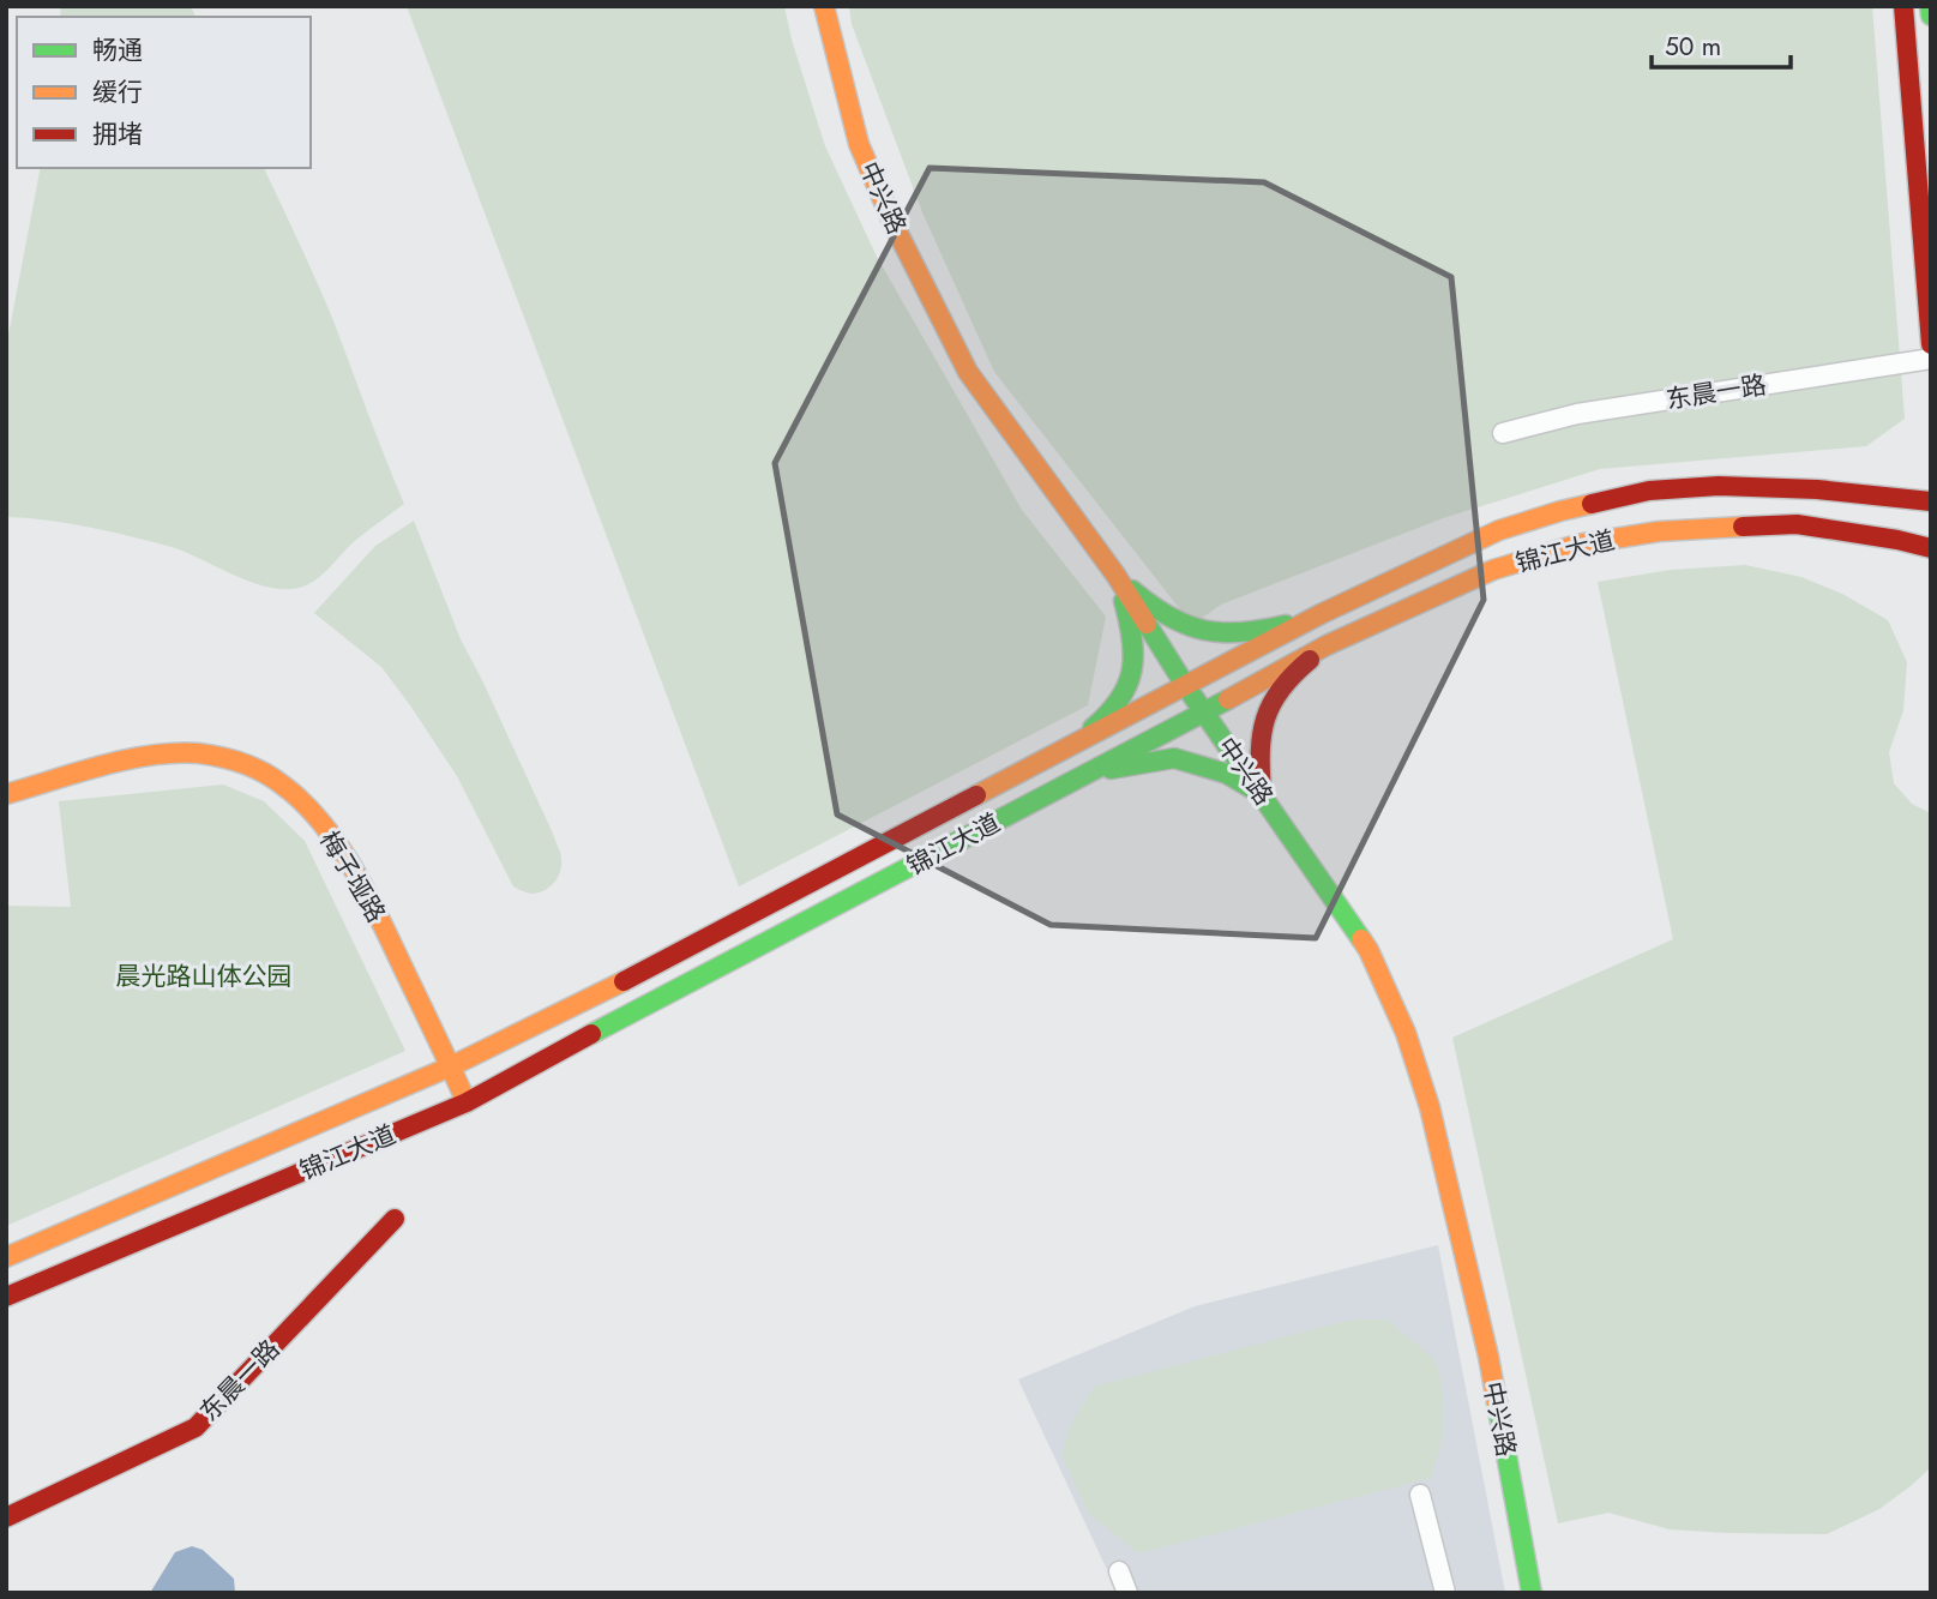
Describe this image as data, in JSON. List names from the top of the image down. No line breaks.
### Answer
{"streets":{"main road":["中兴路","东晨一路","锦江大道","梅子垭路"]},"crossings":[["中兴路","锦江大道"],["锦江大道","梅子垭路"]],"parks":["晨光路山体公园"],"legend":["畅通","缓行","拥堵"],"scale_bar":"50 m"}
